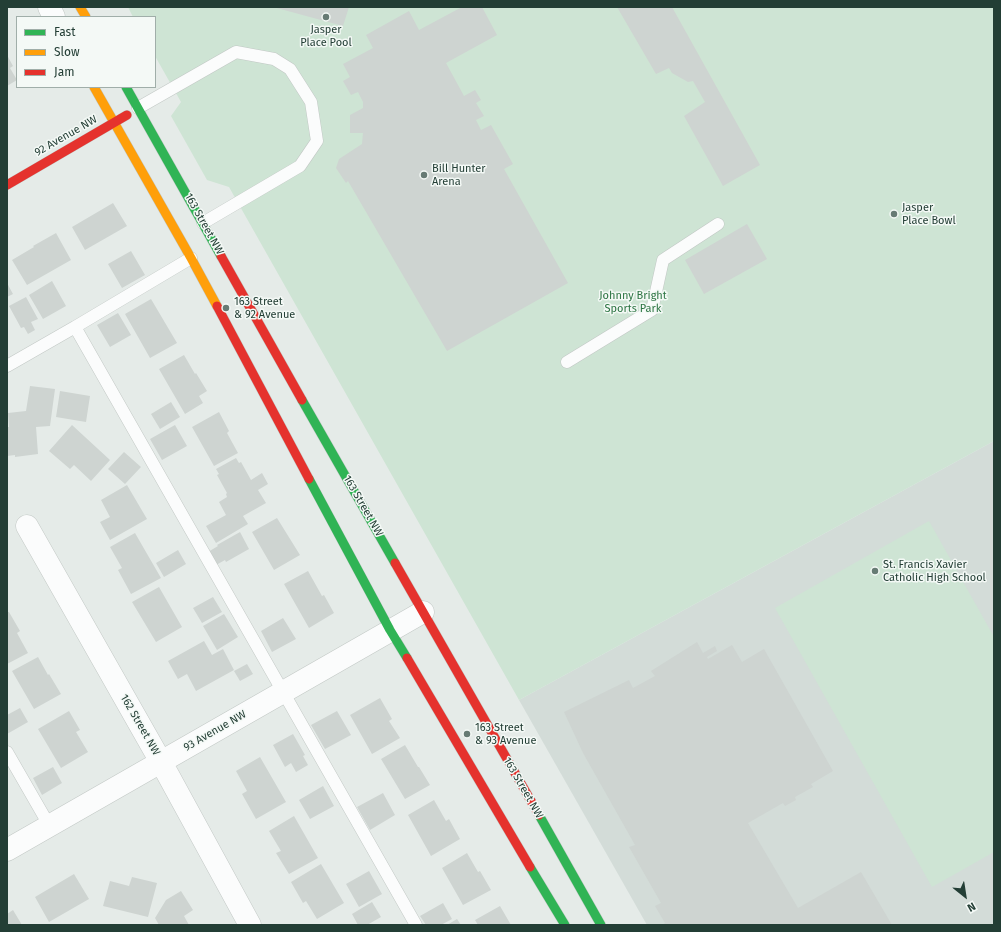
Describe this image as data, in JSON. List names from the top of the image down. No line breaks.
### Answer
{"streets":{"street":["92 Avenue NW","163 Street NW","162 Street NW","93 Avenue NW"]},"crossings":[["92 Avenue NW","163 Street NW"],["163 Street NW","93 Avenue NW"],["162 Street NW","93 Avenue NW"]],"parks":["Johnny Bright Sports Park"],"places":["Jasper Place Pool","Bill Hunter Arena","Jasper Place Bowl","163 Street & 92 Avenue","St. Francis Xavier Catholic High School","163 Street & 93 Avenue"],"legend":["Fast","Slow","Jam"],"north":"bottom right"}
